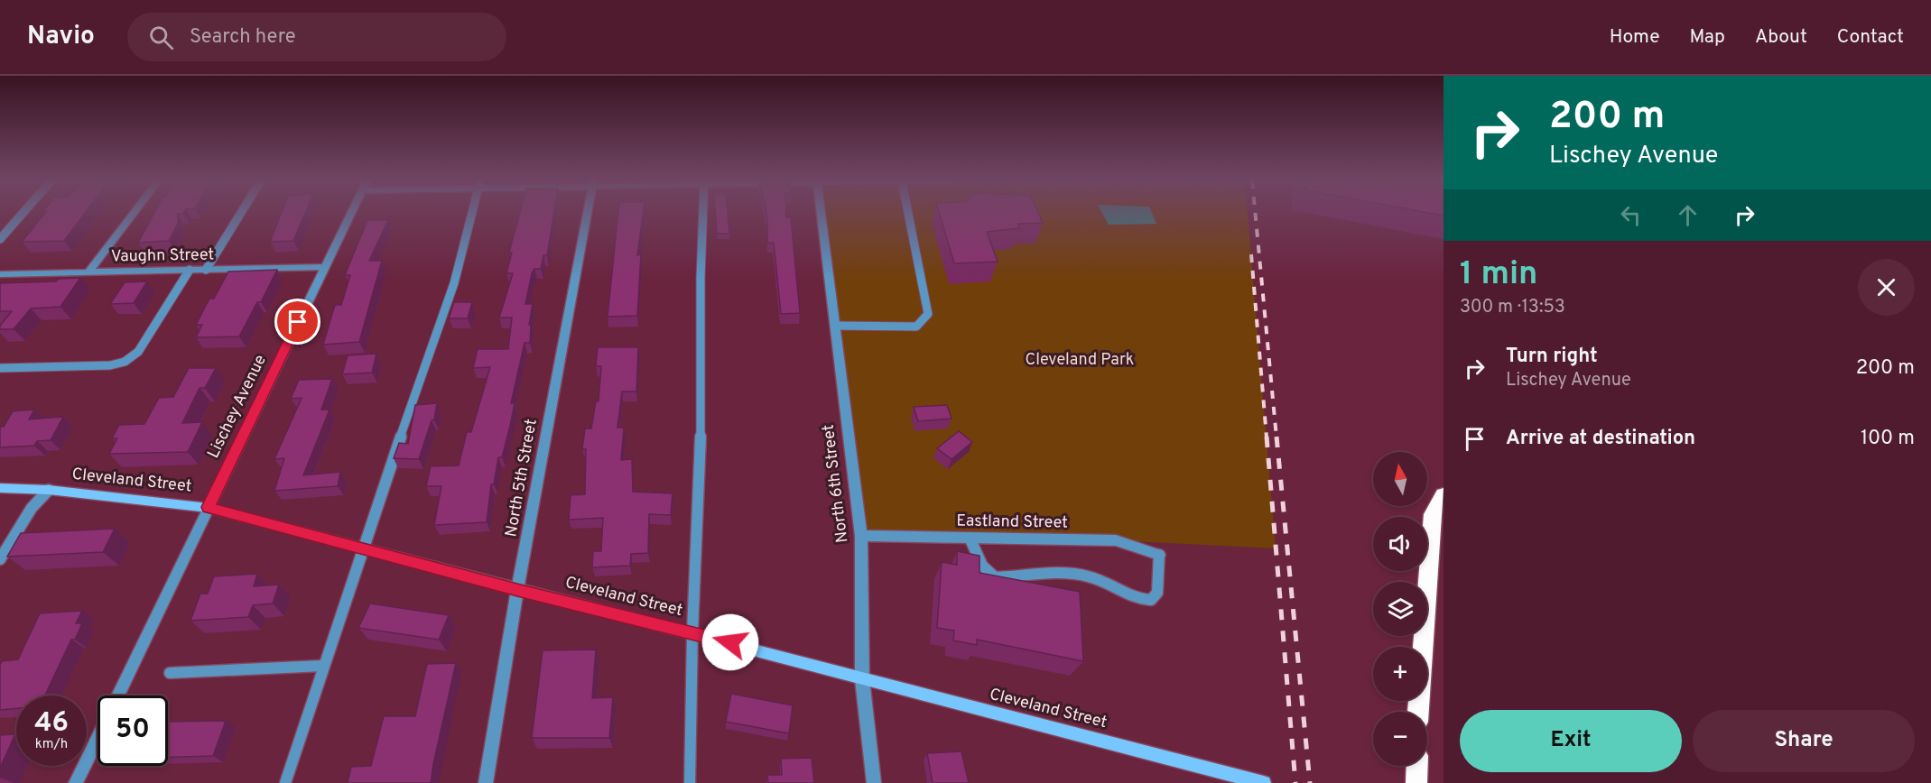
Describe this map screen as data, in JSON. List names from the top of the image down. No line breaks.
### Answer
{"streets":{"main road":["Cleveland Street"],"street":["Vaughn Street","Lischey Avenue","North 5th Street","North 6th Street","Eastland Street"]},"crossings":[["Vaughn Street","Lischey Avenue"],["Lischey Avenue","Cleveland Street"],["North 5th Street","Cleveland Street"],["Cleveland Street","North 6th Street"],["North 6th Street","Eastland Street"]],"parks":["Cleveland Park"],"north":"top","page":{"header":"Navio","search":"Search here","nav":["Home","Map","About","Contact"],"turn":["200 m","Lischey Avenue"],"heading":["1 min","300 m · 13:53"],"list":[{"name":"Turn right","note":"Lischey Avenue","value":"200 m"},{"name":"Arrive at destination","value":"100 m"}],"map_buttons":["+","−"],"speed":"46 km/h","limit":"50","buttons":["Exit","Share"]}}
